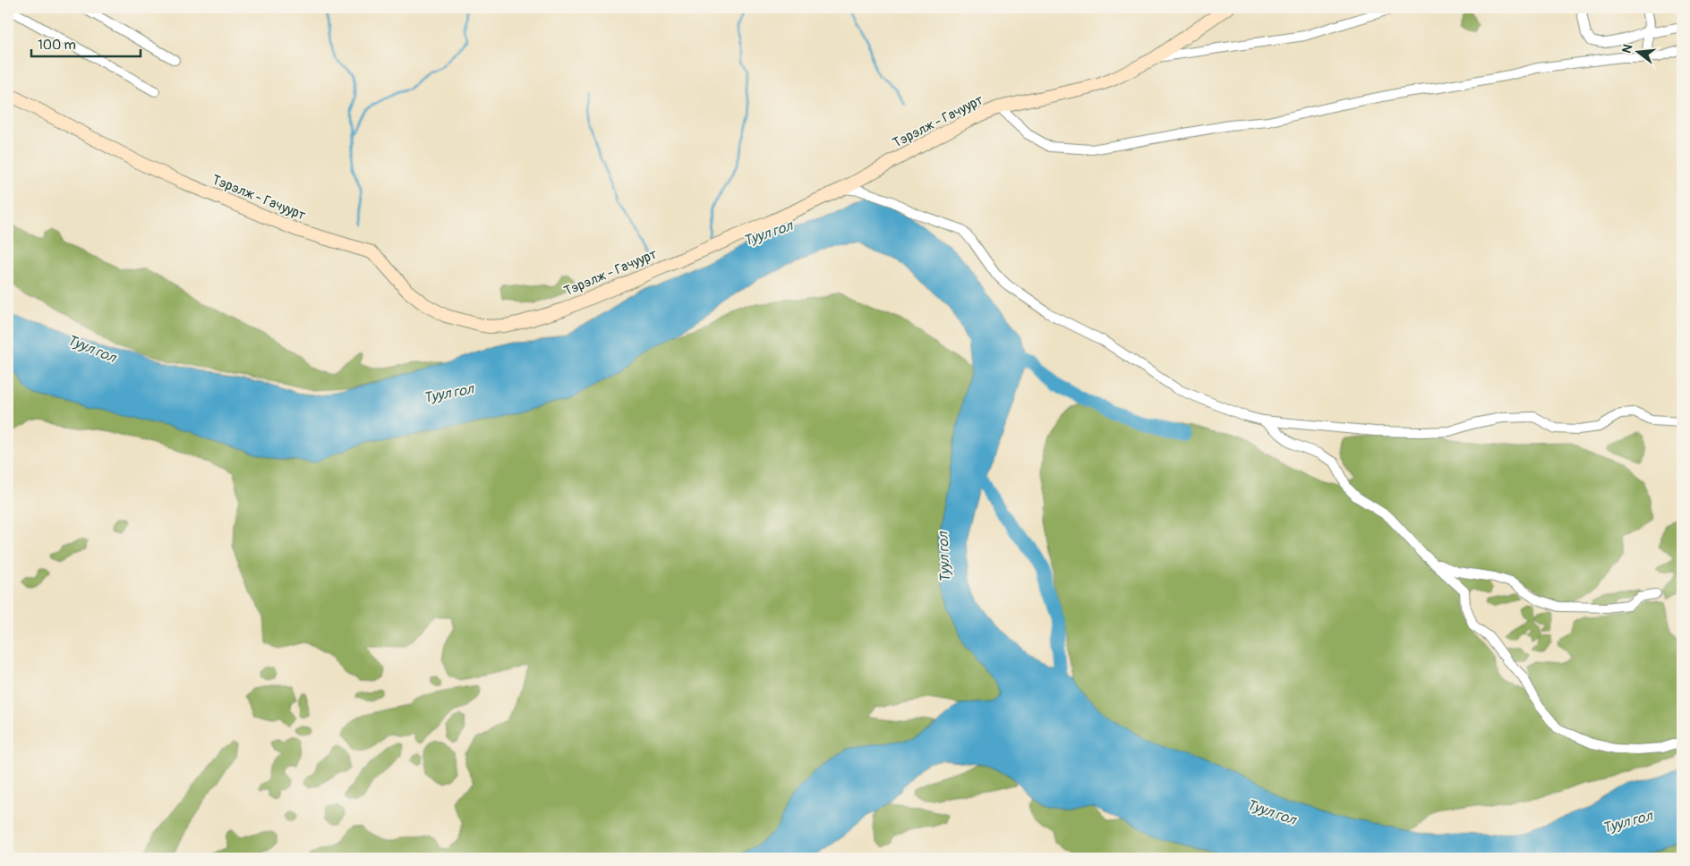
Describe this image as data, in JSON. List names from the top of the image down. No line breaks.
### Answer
{"streets":{"main road":["Тэрэлж - Гачуурт"]},"water":["Туул гол"],"scale_bar":"100 m","north":"left"}
